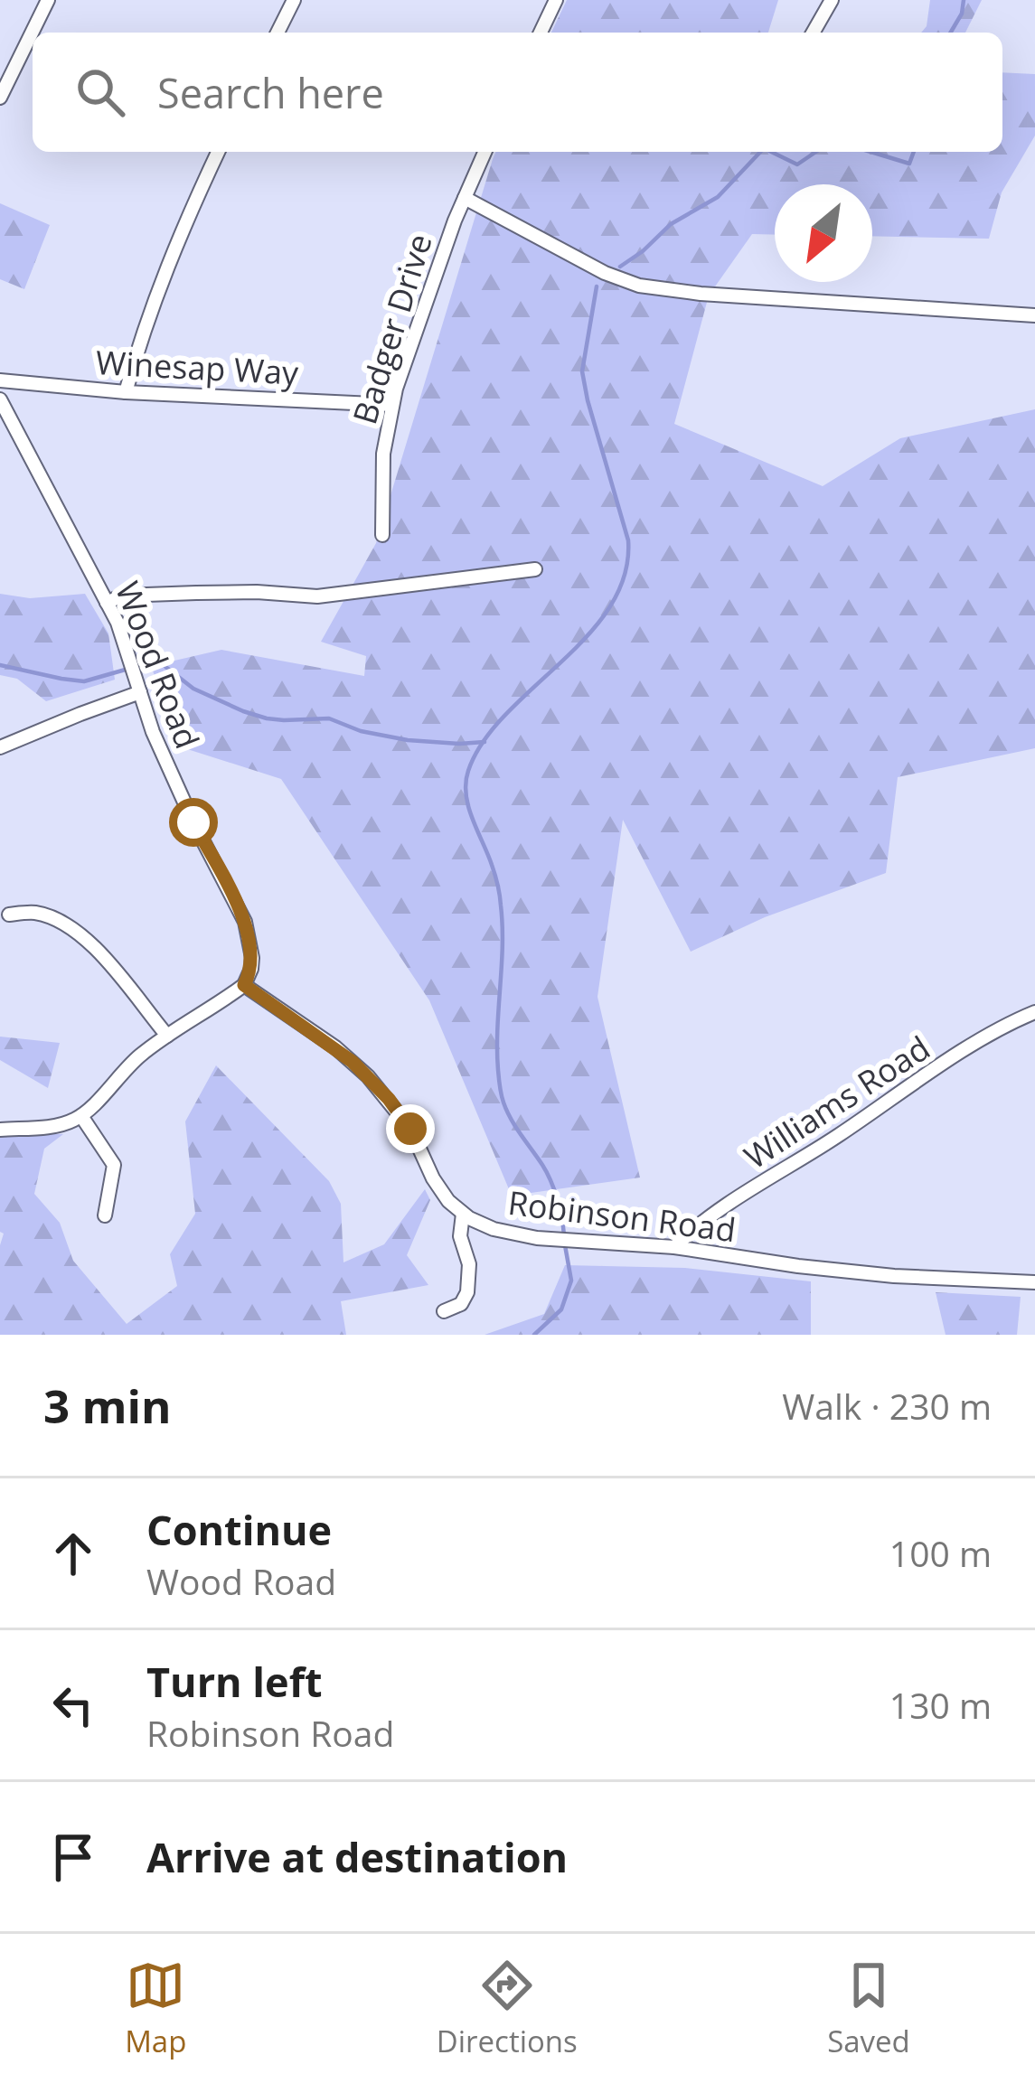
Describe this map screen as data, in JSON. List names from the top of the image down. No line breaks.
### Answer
{"streets":{"street":["Badger Drive","Winesap Way","Wood Road","Williams Road","Robinson Road"]},"crossings":[["Badger Drive","Winesap Way"],["Wood Road","Robinson Road"],["Williams Road","Robinson Road"]],"north":"bottom left","page":{"search":"Search here","heading":["3 min","Walk · 230 m"],"list":[["Continue","Wood Road","100 m"],["Turn left","Robinson Road","130 m"],"Arrive at destination"],"nav":["Map","Directions","Saved"]}}
